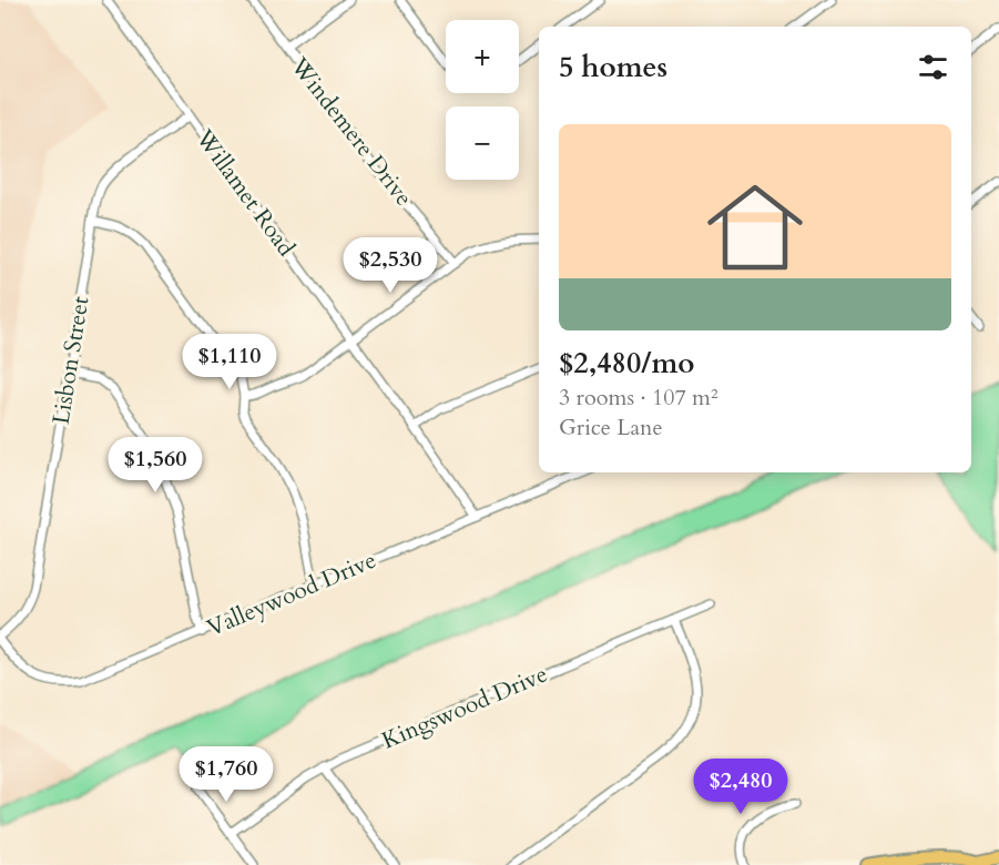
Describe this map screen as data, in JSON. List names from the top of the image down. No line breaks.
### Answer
{"streets":{"street":["Windemere Drive","Willamet Road","Lisbon Street","Valleywood Drive","Kingswood Drive"]},"crossings":[["Willamet Road","Lisbon Street"],["Willamet Road","Valleywood Drive"]],"page":{"map_buttons":["+","−"],"heading":"5 homes","list":[{"name":"$2,480/mo","note":"3 rooms · 107 m² · Grice Lane"}],"price":["$2,530","$1,110","$1,560","$1,760","$2,480"]}}
